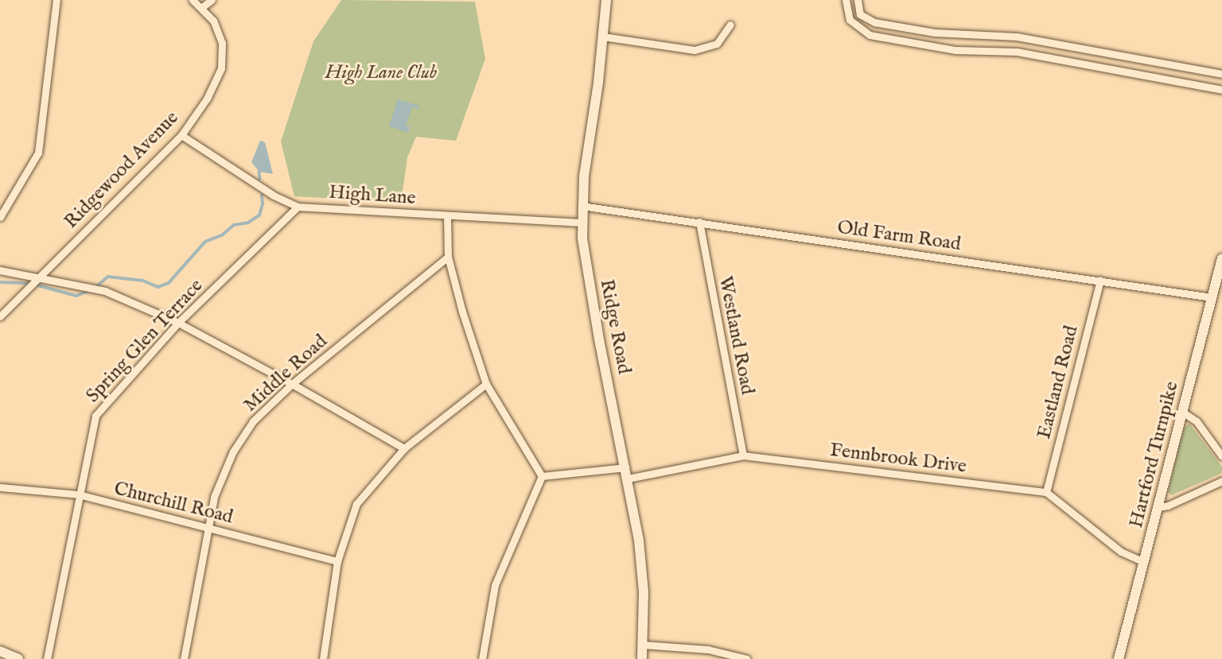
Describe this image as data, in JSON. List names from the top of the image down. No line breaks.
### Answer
{"streets":{"main road":["Ridge Road","Hartford Turnpike"],"street":["Ridgewood Avenue","High Lane","Old Farm Road","Westland Road","Spring Glen Terrace","Middle Road","Eastland Road","Fennbrook Drive","Churchill Road"]},"crossings":[["Ridgewood Avenue","High Lane"],["High Lane","Ridge Road"],["High Lane","Spring Glen Terrace"],["Old Farm Road","Ridge Road"],["Old Farm Road","Westland Road"],["Old Farm Road","Eastland Road"],["Old Farm Road","Hartford Turnpike"],["Ridge Road","Fennbrook Drive"],["Westland Road","Fennbrook Drive"],["Spring Glen Terrace","Churchill Road"],["Middle Road","Churchill Road"],["Eastland Road","Fennbrook Drive"]],"parks":["High Lane Club"]}
